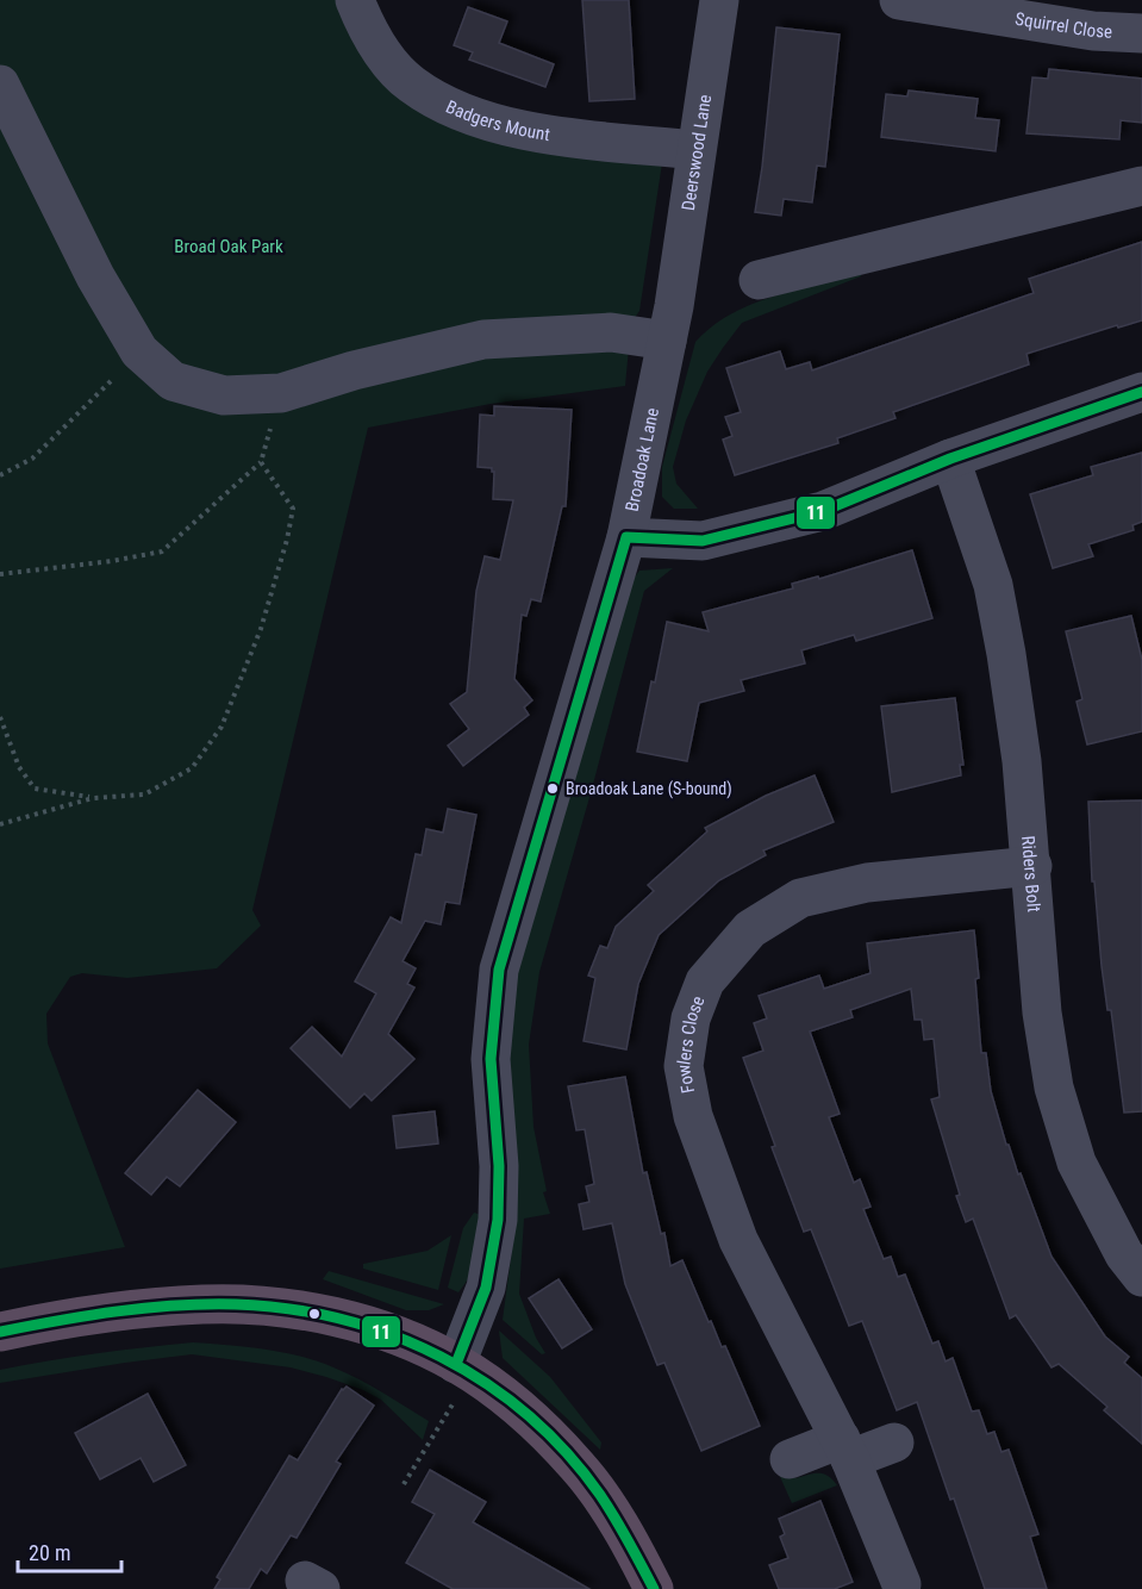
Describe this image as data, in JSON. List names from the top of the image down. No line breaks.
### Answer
{"streets":{"street":["Squirrel Close","Badgers Mount","Deerswood Lane","Broadoak Lane","Riders Bolt","Fowlers Close"]},"crossings":[["Badgers Mount","Deerswood Lane"],["Deerswood Lane","Broadoak Lane"],["Riders Bolt","Fowlers Close"]],"parks":["Broad Oak Park"],"places":["Broadoak Lane (S-bound)"],"lines":["transit line 11"],"scale_bar":"20 m"}
